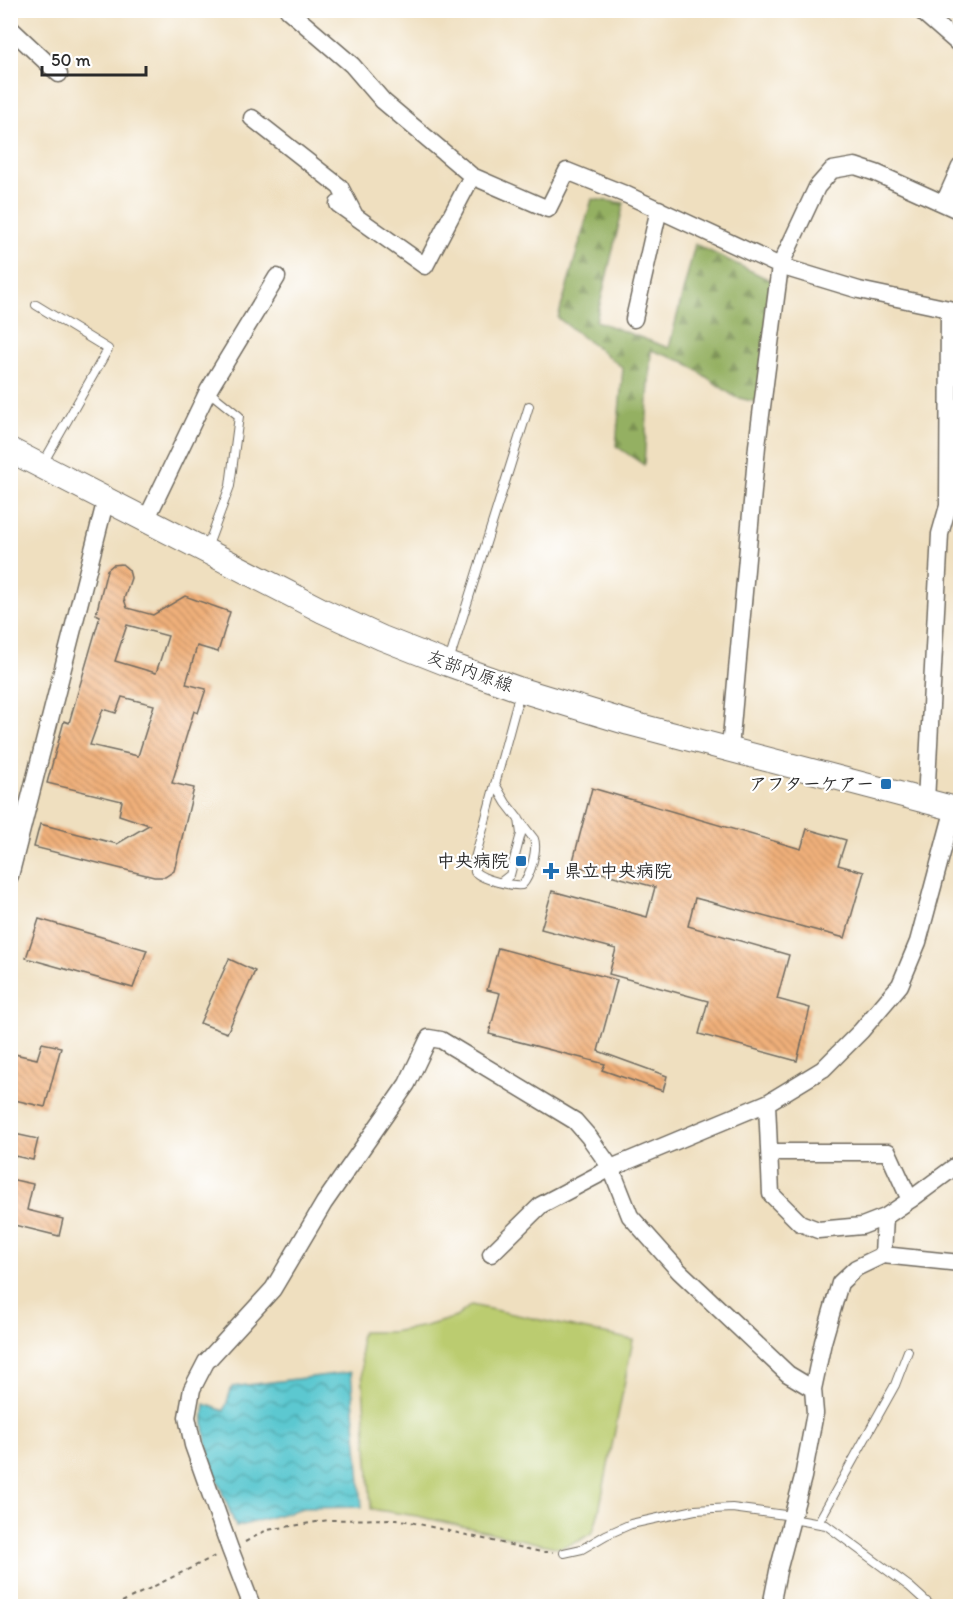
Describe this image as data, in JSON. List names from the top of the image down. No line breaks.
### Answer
{"streets":{"main road":["友部内原線"]},"places":{"transit":["アフターケアー","中央病院"],"health":["県立中央病院"]},"scale_bar":"50 m"}
